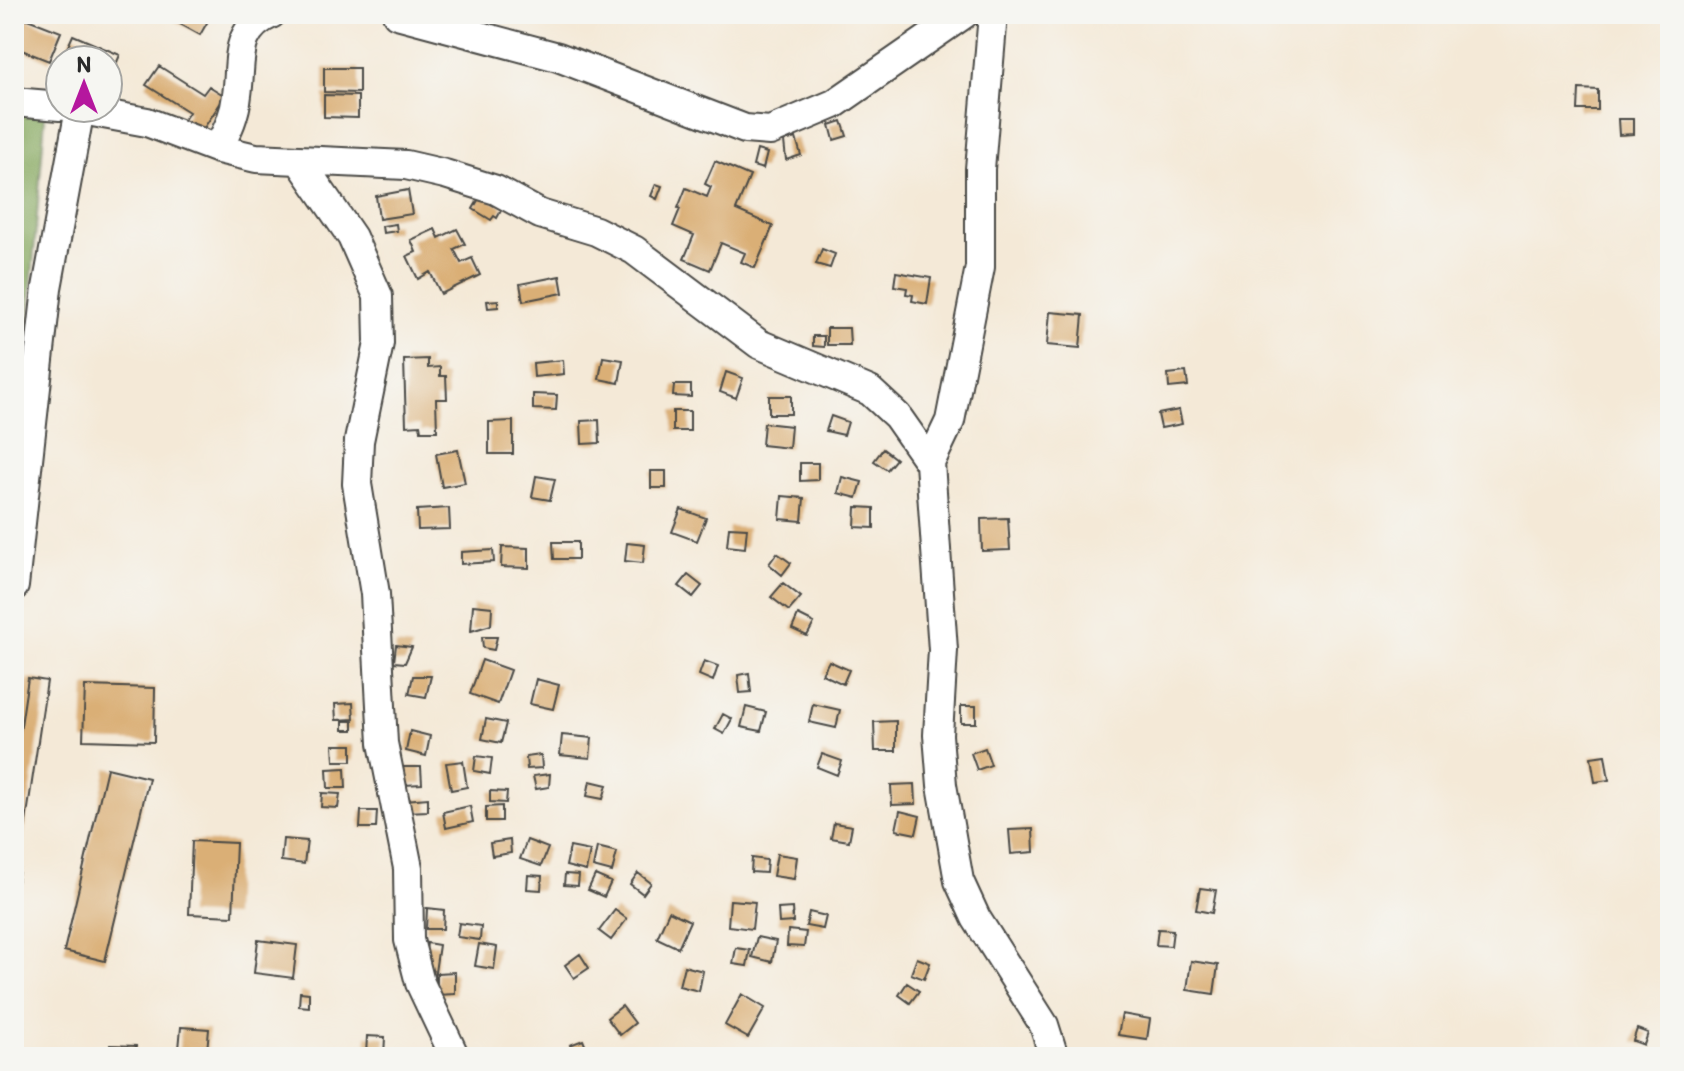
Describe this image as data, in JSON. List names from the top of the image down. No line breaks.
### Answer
{"north":"top"}
